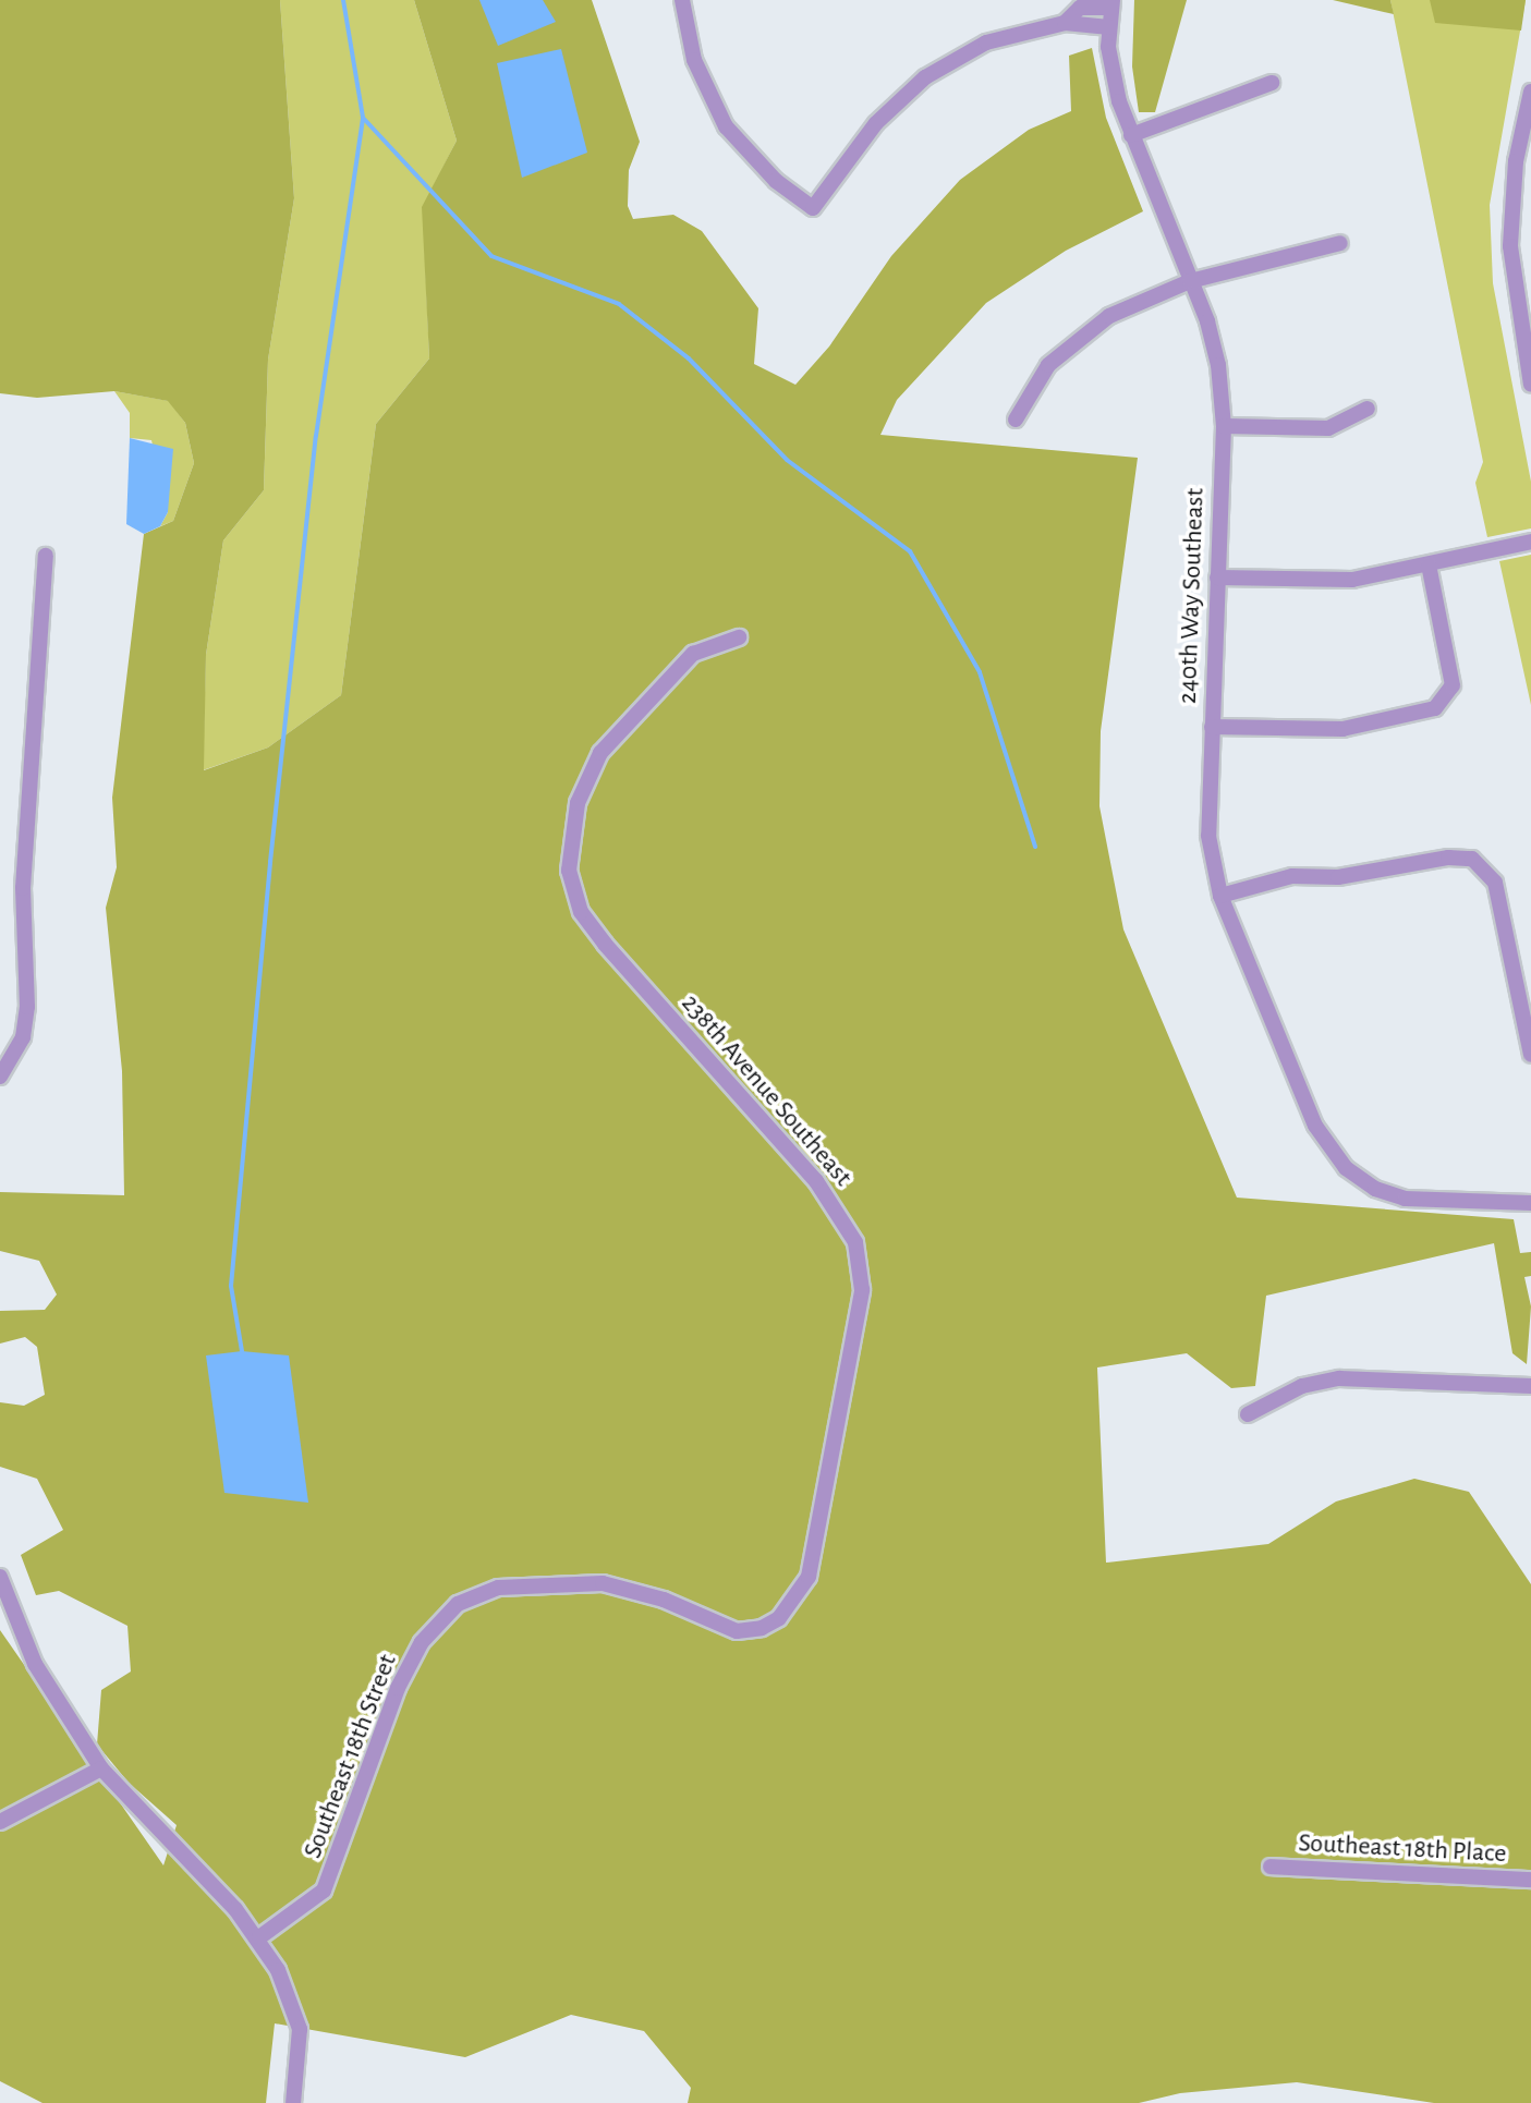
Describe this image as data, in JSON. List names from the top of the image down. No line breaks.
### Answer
{"streets":{"street":["240th Way Southeast","238th Avenue Southeast","Southeast 18th Street","Southeast 18th Place"]},"crossings":[["238th Avenue Southeast","Southeast 18th Street"]]}
